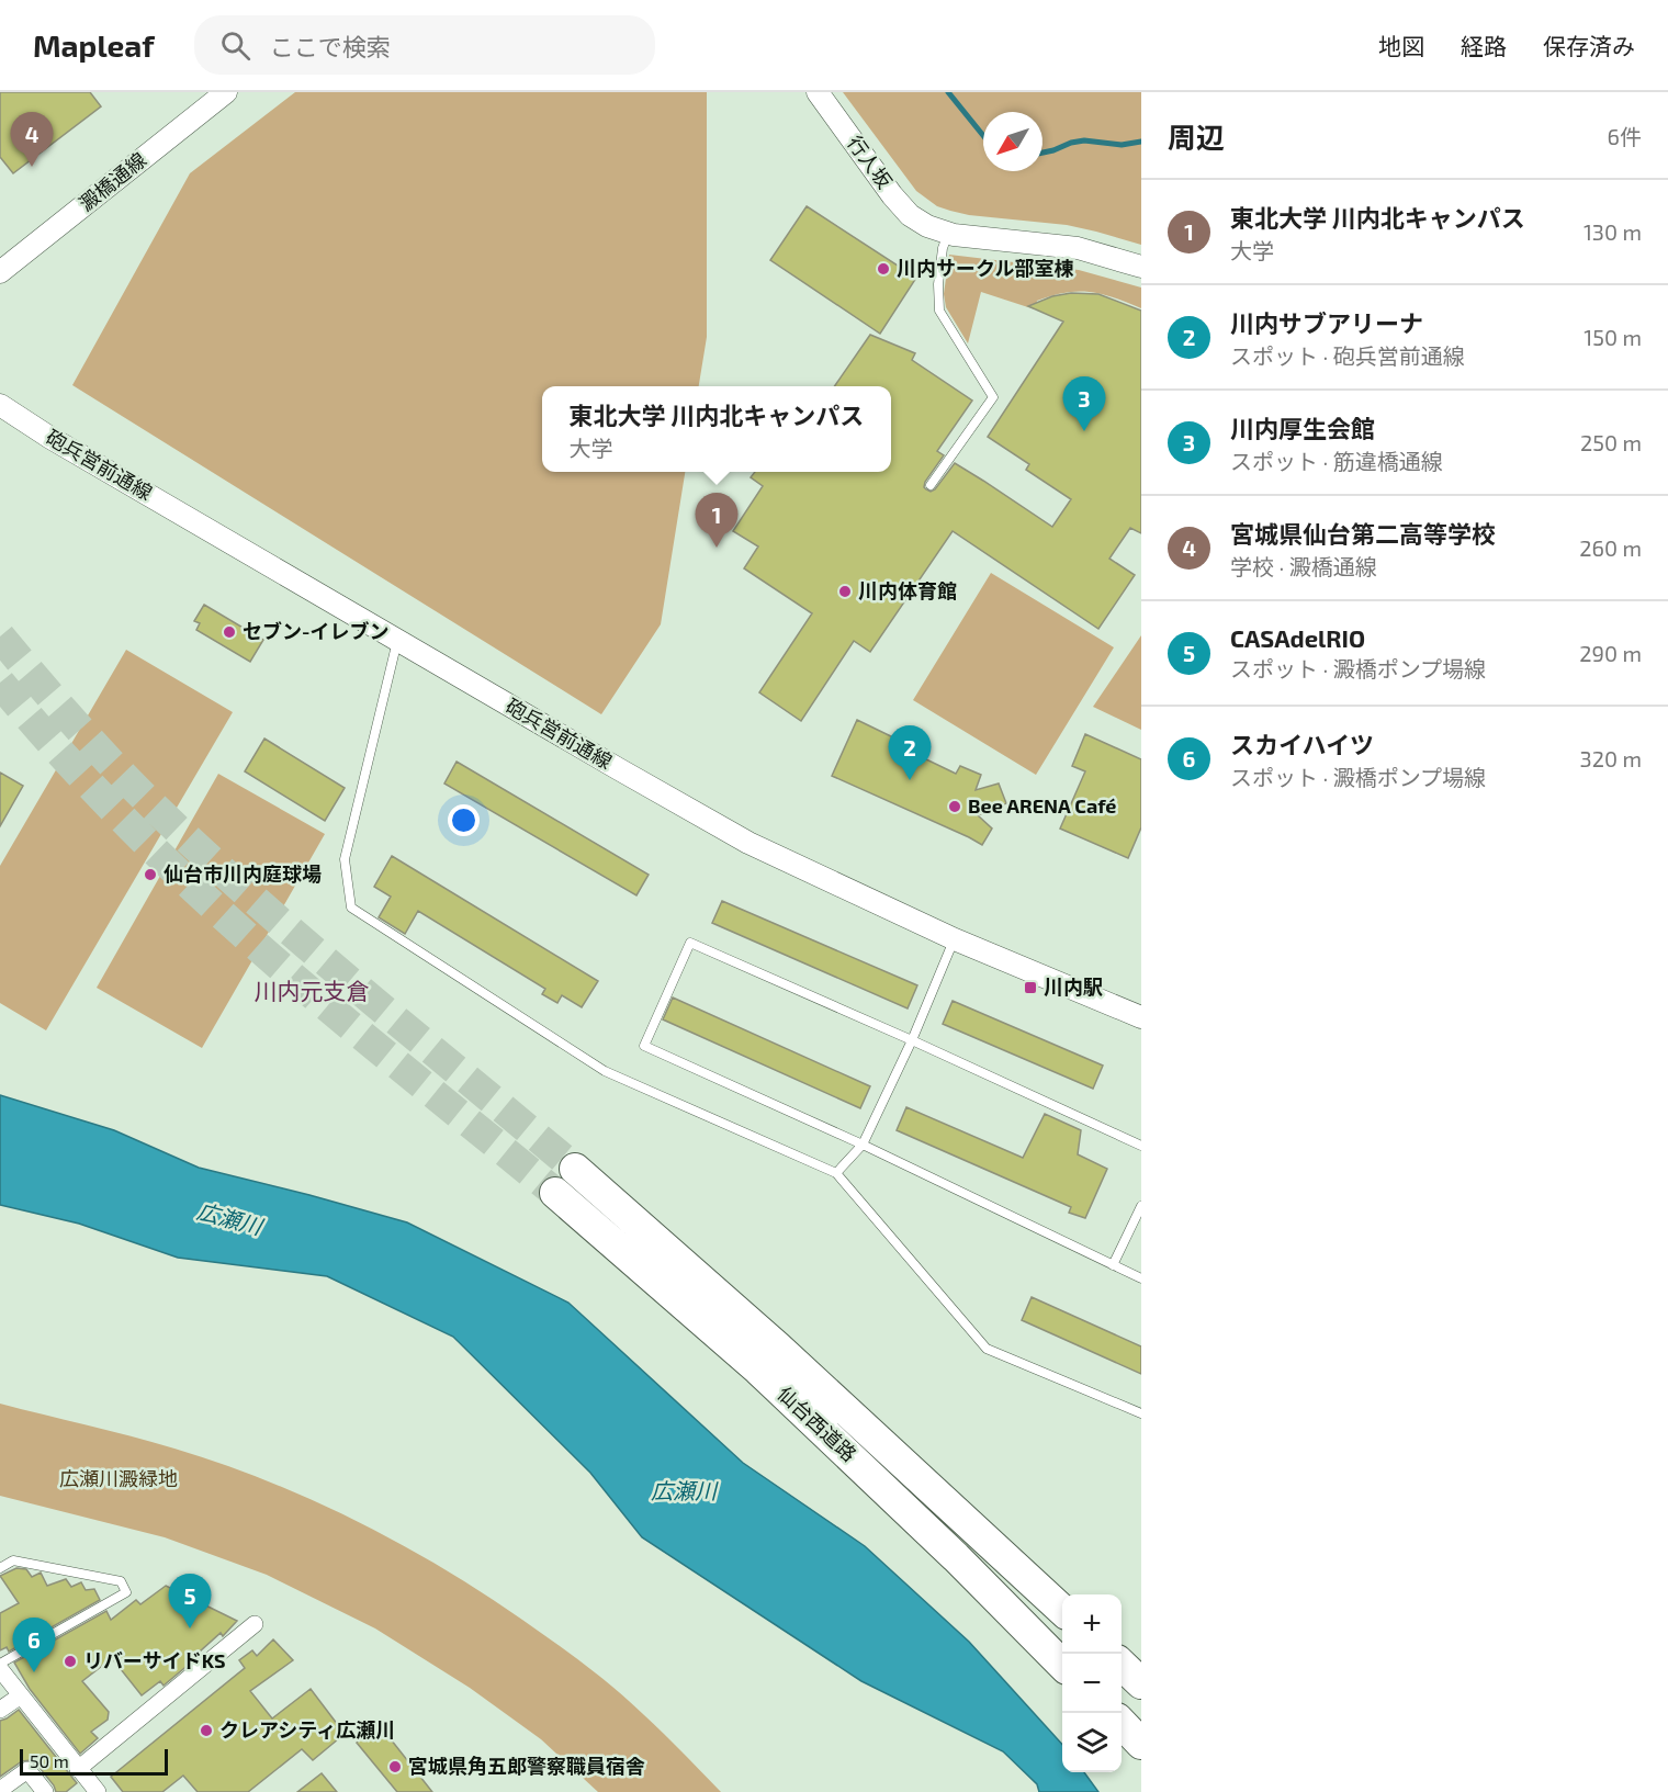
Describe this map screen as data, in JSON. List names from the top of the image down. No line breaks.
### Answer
{"streets":{"highway":["仙台西道路"],"street":["行人坂","澱橋通線","砲兵営前通線"]},"districts":["川内元支倉"],"water":["広瀬川"],"parks":["広瀬川澱緑地"],"places":{"other":["川内サークル部室棟","川内体育館","セブン-イレブン","Bee ARENA Café","仙台市川内庭球場","リバーサイドKS","クレアシティ広瀬川","宮城県角五郎警察職員宿舎"],"transit":["川内駅"]},"scale_bar":"50 m","north":"bottom left","page":{"header":"Mapleaf","search":"ここで検索","nav":["地図","経路","保存済み"],"heading":["周辺","6件"],"pins":["4","3","1","2","5","6"],"list":[{"mark":"1","name":"東北大学 川内北キャンパス","note":"大学","value":"130 m"},{"mark":"2","name":"川内サブアリーナ","note":"スポット · 砲兵営前通線","value":"150 m"},{"mark":"3","name":"川内厚生会館","note":"スポット · 筋違橋通線","value":"250 m"},{"mark":"4","name":"宮城県仙台第二高等学校","note":"学校 · 澱橋通線","value":"260 m"},{"mark":"5","name":"CASAdelRIO","note":"スポット · 澱橋ポンプ場線","value":"290 m"},{"mark":"6","name":"スカイハイツ","note":"スポット · 澱橋ポンプ場線","value":"320 m"}],"popup":["東北大学 川内北キャンパス","大学"],"map_buttons":["+","−"],"scale":"50 m"}}
